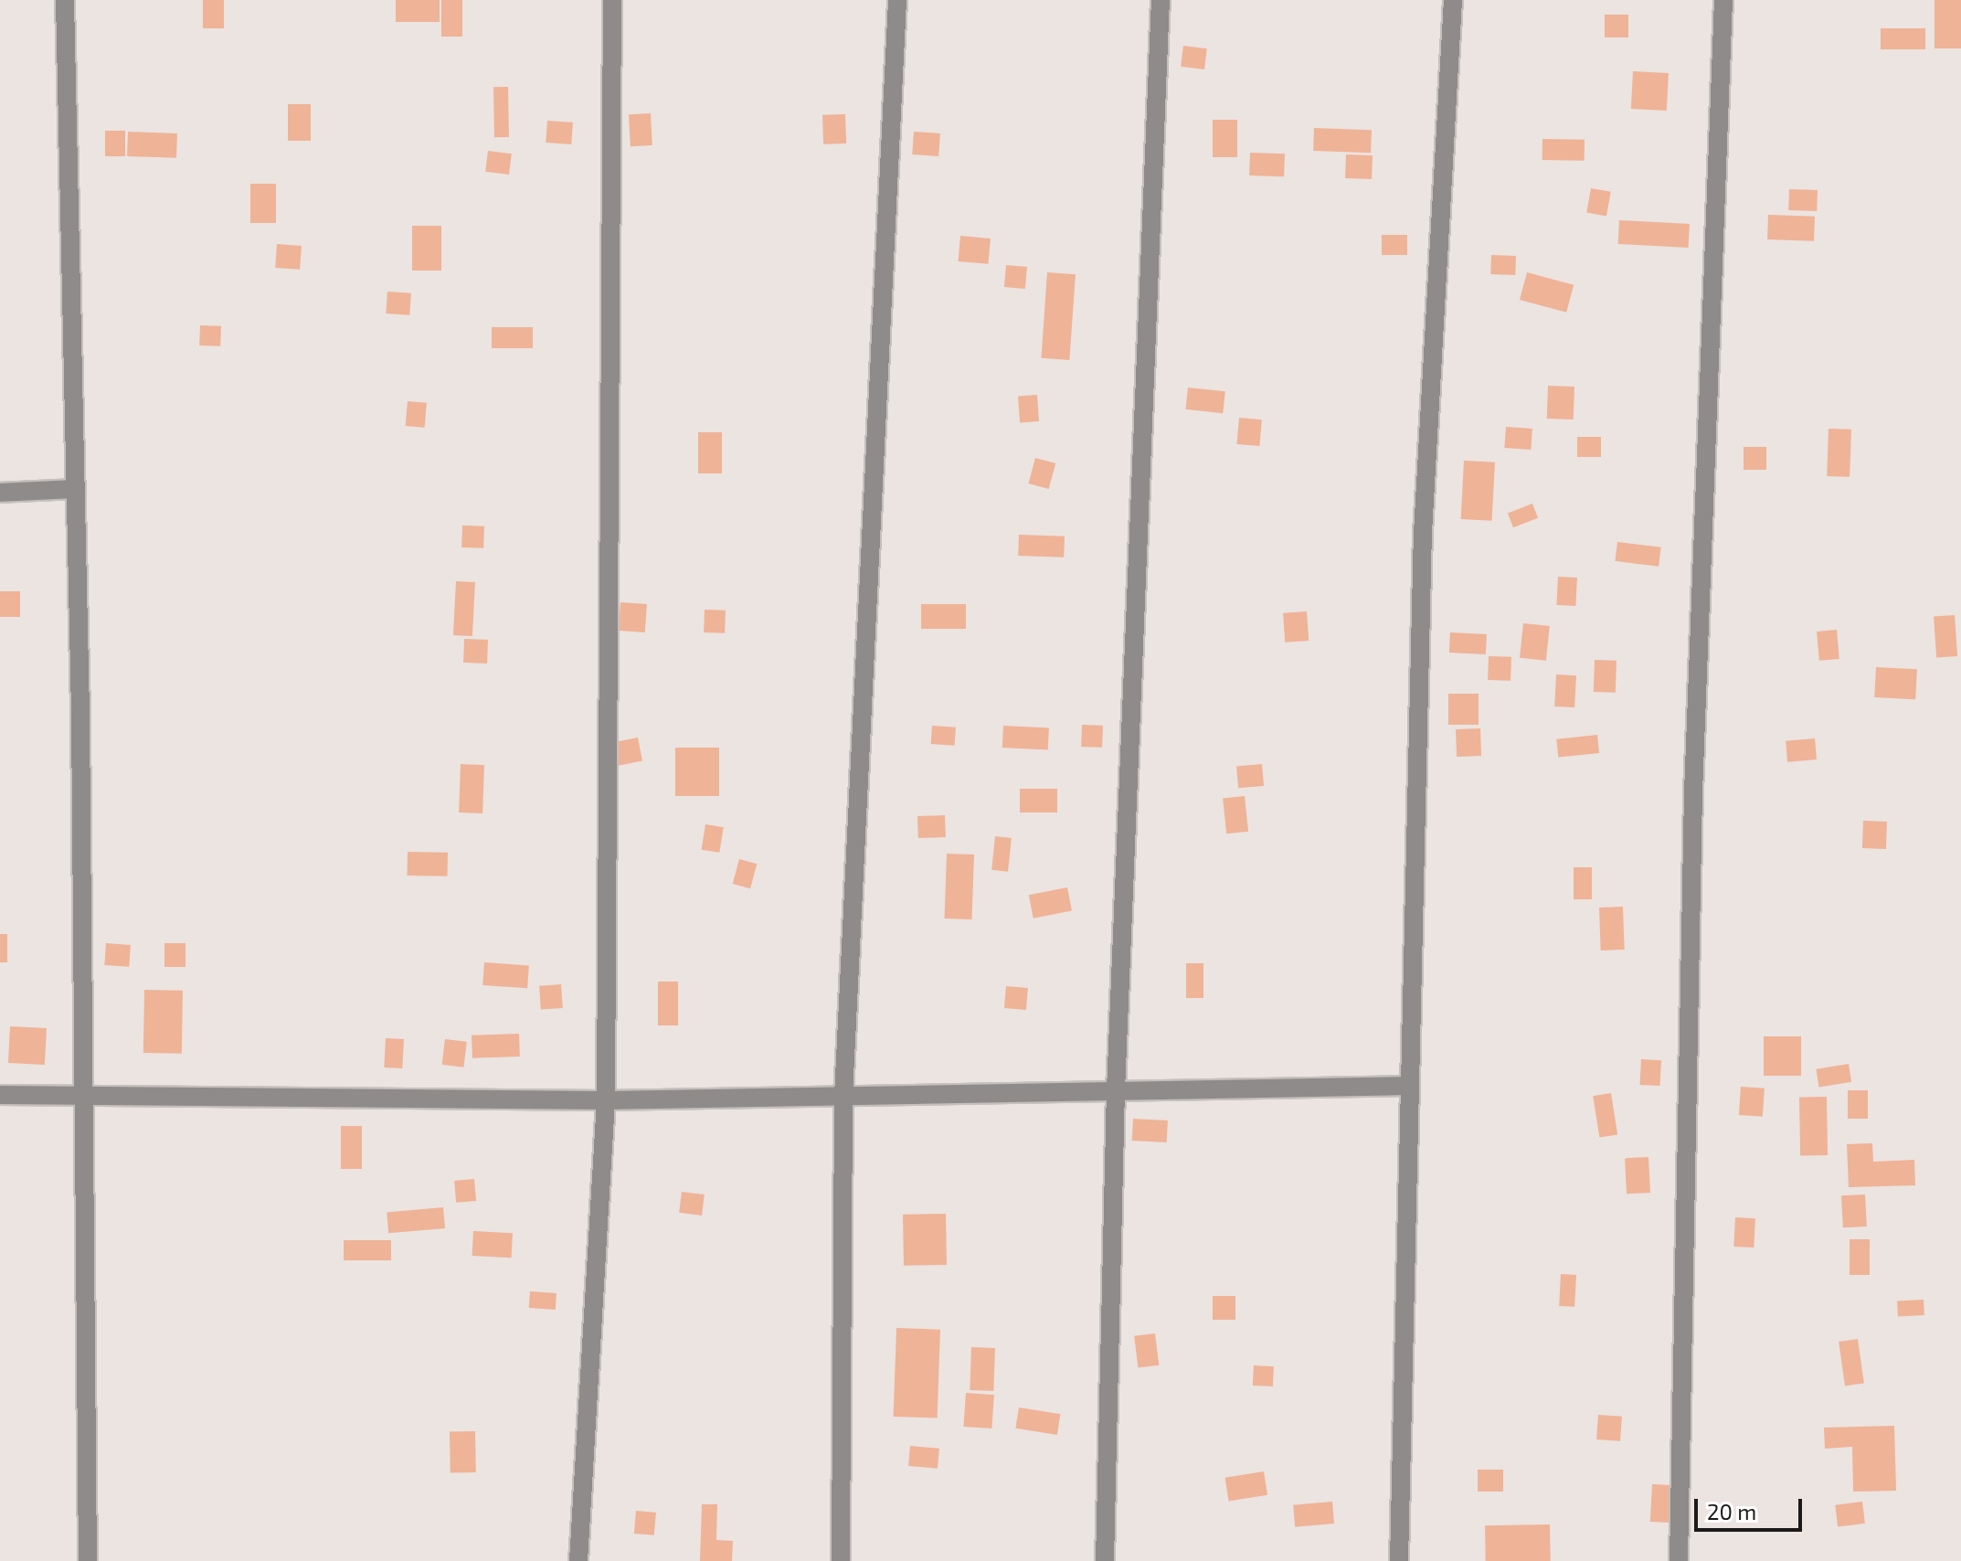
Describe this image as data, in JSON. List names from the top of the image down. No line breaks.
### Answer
{"scale_bar":"20 m"}
